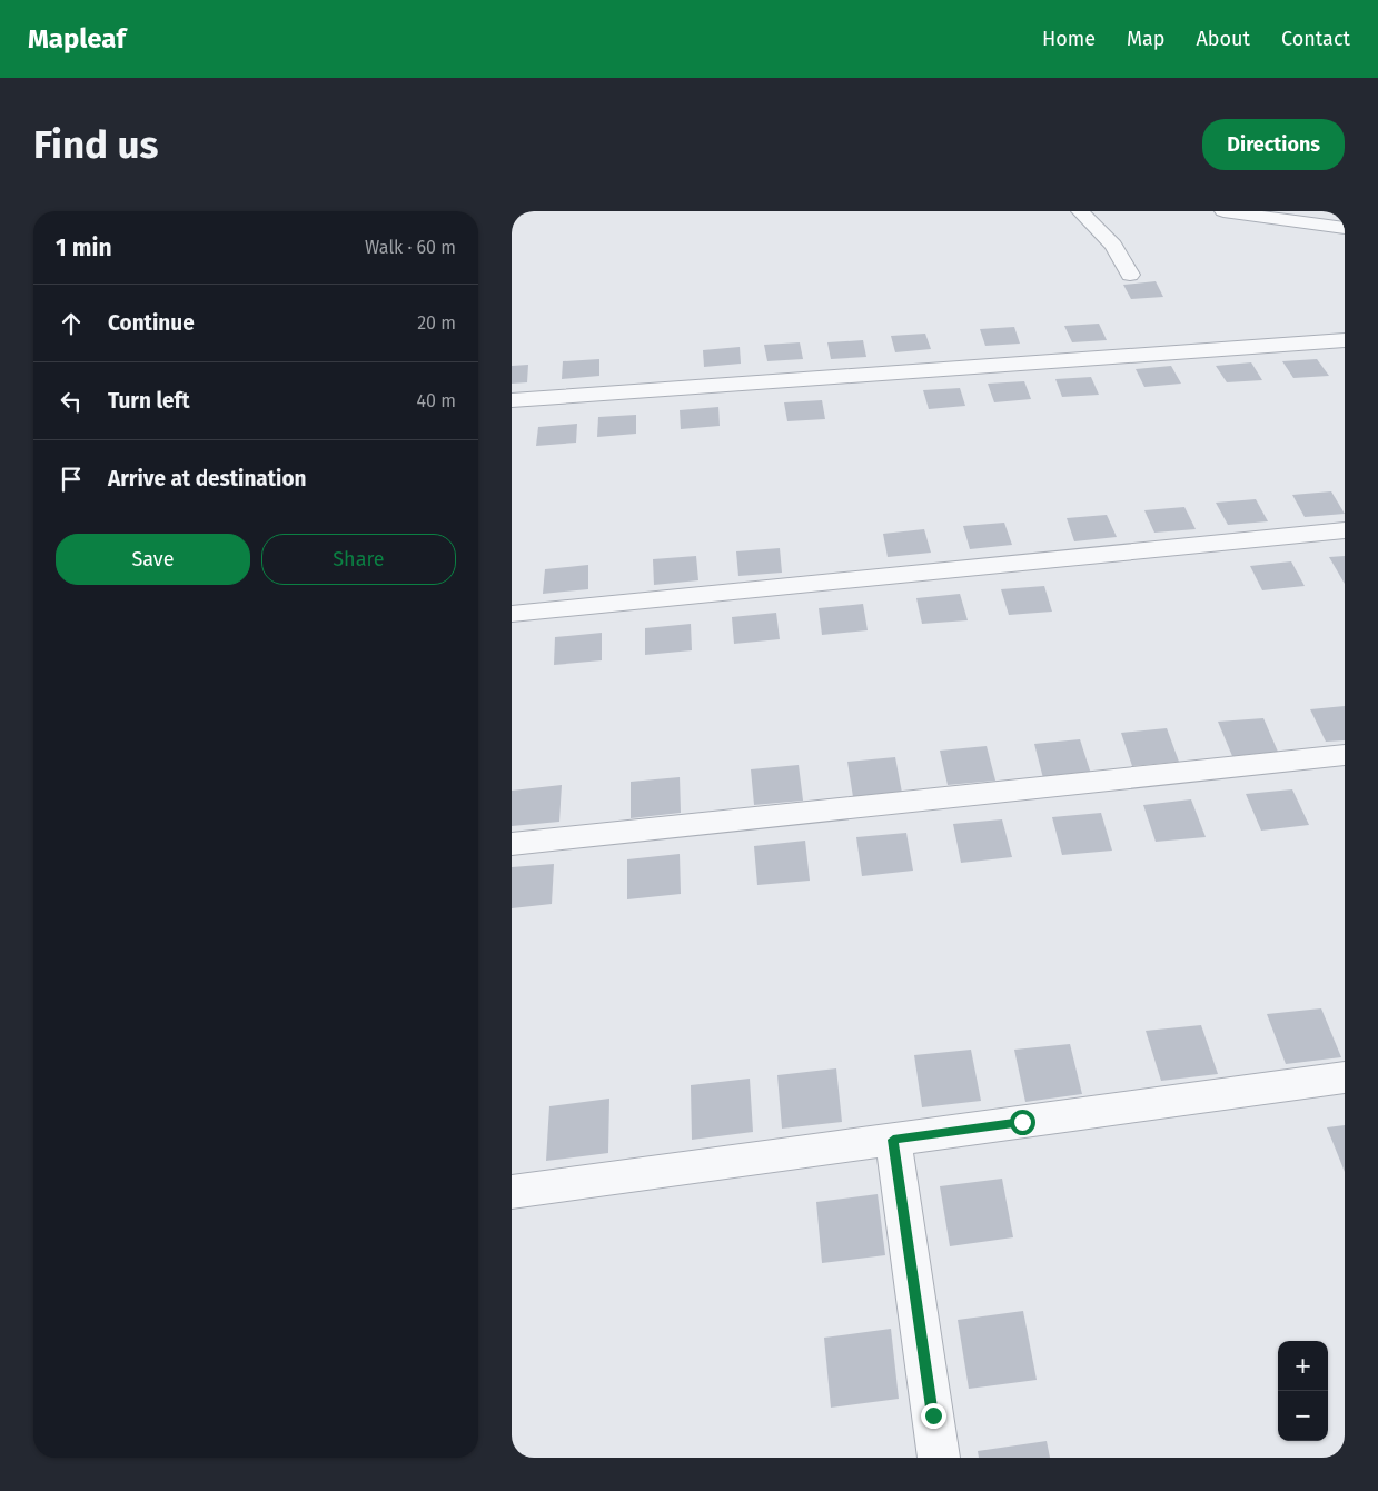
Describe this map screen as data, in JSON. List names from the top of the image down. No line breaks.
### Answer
{"page":{"header":"Mapleaf","nav":["Home","Map","About","Contact"],"buttons":["Directions",["Save","Share"]],"title":"Find us","heading":["1 min","Walk · 60 m"],"list":[["Continue","20 m"],["Turn left","40 m"],"Arrive at destination"],"map_buttons":["+","−"]}}
